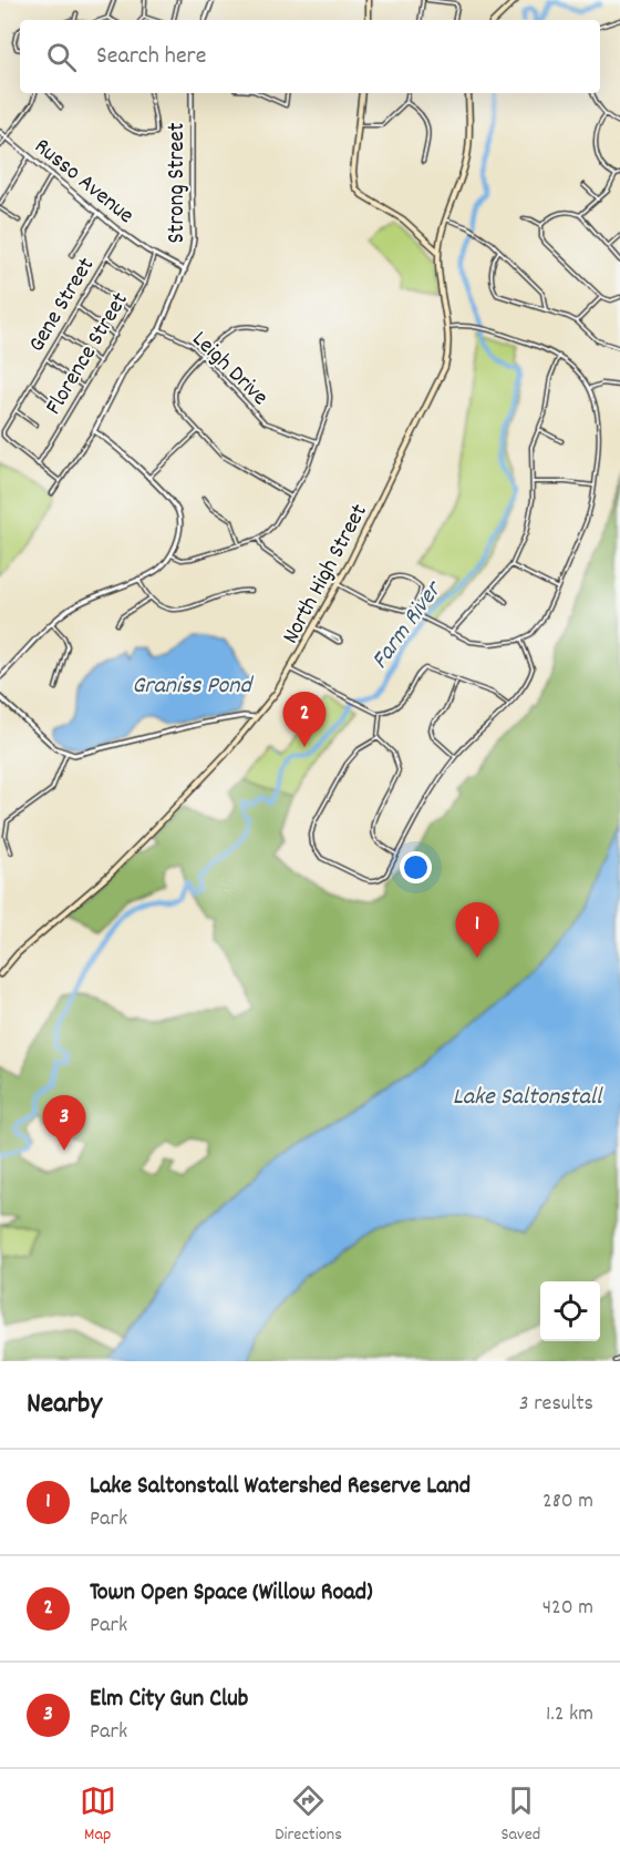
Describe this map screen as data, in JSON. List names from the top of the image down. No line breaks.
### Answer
{"streets":{"main road":["North High Street"],"street":["Russo Avenue","Strong Street","Gene Street","Florence Street","Leigh Drive"]},"crossings":[["Russo Avenue","Strong Street"],["Russo Avenue","Gene Street"],["Russo Avenue","Florence Street"],["Strong Street","Leigh Drive"],["Gene Street","Florence Street"]],"water":["Farm River","Graniss Pond","Lake Saltonstall"],"page":{"search":"Search here","pins":["2","1","3"],"heading":["Nearby","3 results"],"list":[{"mark":"1","name":"Lake Saltonstall Watershed Reserve Land","note":"Park","value":"280 m"},{"mark":"2","name":"Town Open Space (Willow Road)","note":"Park","value":"420 m"},{"mark":"3","name":"Elm City Gun Club","note":"Park","value":"1.2 km"}],"nav":["Map","Directions","Saved"]}}
